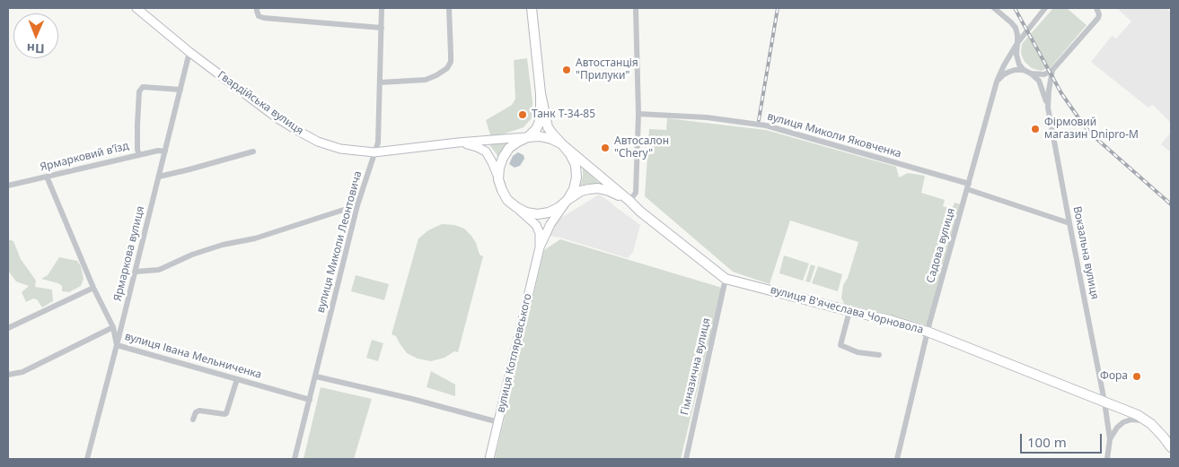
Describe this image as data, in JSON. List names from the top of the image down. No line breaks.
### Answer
{"streets":{"main road":["Гвардійська вулиця","вулиця В'ячеслава Чорновола","вулиця Котляревського"],"street":["вулиця Миколи Яковченка","Ярмарковий вʼїзд","вулиця Миколи Леонтовича","Садова вулиця","Вокзальна вулиця","Ярмаркова вулиця","вулиця Івана Мельниченка","Гімназична вулиця"]},"crossings":[["Гвардійська вулиця","вулиця Миколи Леонтовича"],["Гвардійська вулиця","Ярмаркова вулиця"],["вулиця Миколи Яковченка","Садова вулиця"],["вулиця Миколи Яковченка","Вокзальна вулиця"],["Ярмарковий вʼїзд","Ярмаркова вулиця"],["Ярмарковий вʼїзд","вулиця Івана Мельниченка"],["вулиця Миколи Леонтовича","вулиця Івана Мельниченка"],["Садова вулиця","вулиця В'ячеслава Чорновола"],["Вокзальна вулиця","вулиця В'ячеслава Чорновола"],["Ярмаркова вулиця","вулиця Івана Мельниченка"],["вулиця В'ячеслава Чорновола","Гімназична вулиця"]],"places":["Автостанція \"Прилуки\"","Танк Т-34-85","Фірмовий магазин Dnipro-M","Автосалон \"Chery\"","Фора"],"scale_bar":"100 m","north":"bottom"}
